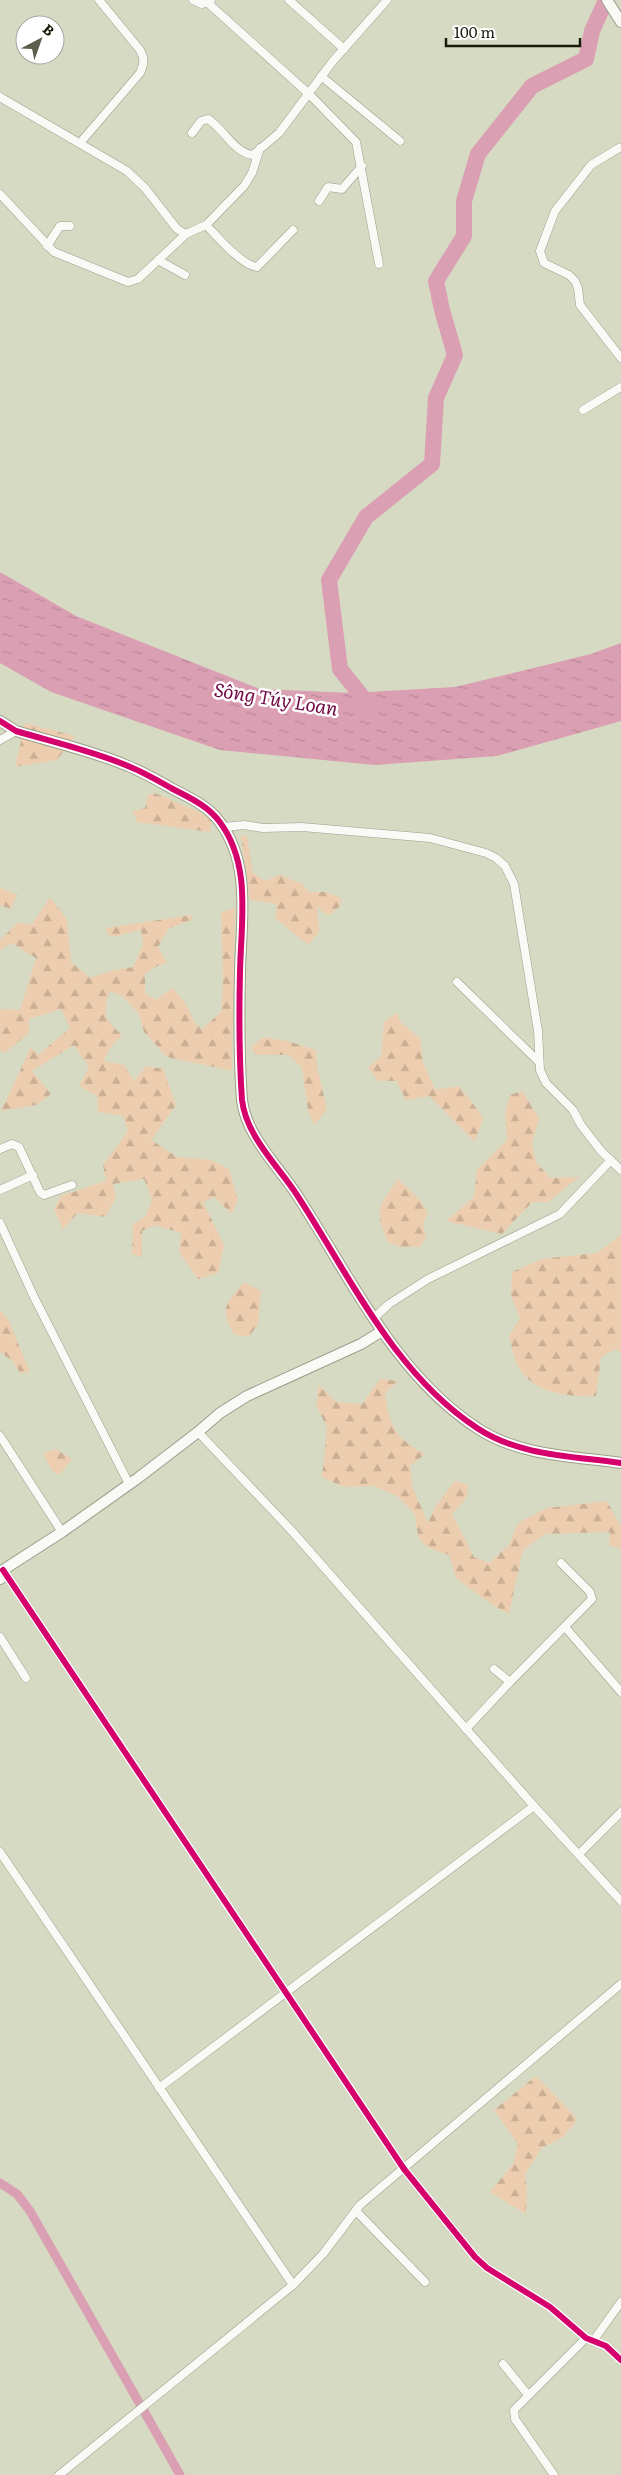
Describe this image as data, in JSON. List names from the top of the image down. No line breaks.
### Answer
{"water":["Sông Túy Loan"],"scale_bar":"100 m","north":"top right"}
